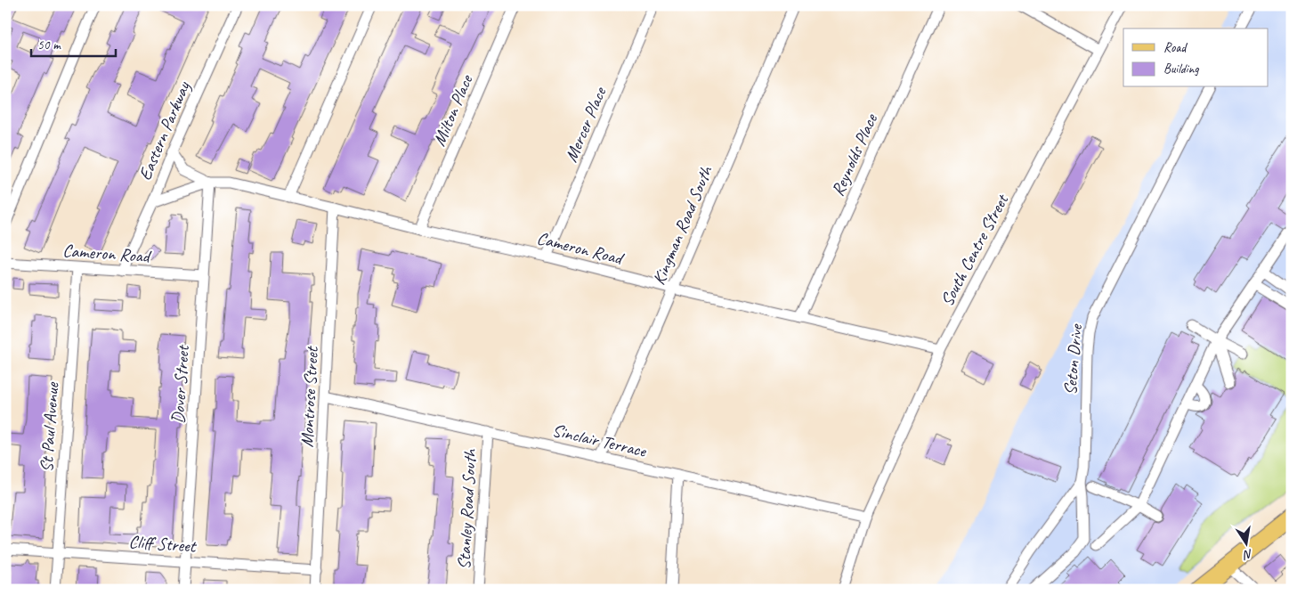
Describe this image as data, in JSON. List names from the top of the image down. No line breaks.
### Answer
{"streets":{"street":["Milton Place","Mercer Place","Eastern Parkway","Reynolds Place","Kingman Road South","Cameron Road","South Centre Street","Seton Drive","Dover Street","Montrose Street","St Paul Avenue","Sinclair Terrace","Stanley Road South","Cliff Street"]},"crossings":[["Milton Place","Cameron Road"],["Mercer Place","Cameron Road"],["Eastern Parkway","Cameron Road"],["Reynolds Place","Cameron Road"],["Kingman Road South","Cameron Road"],["Kingman Road South","Sinclair Terrace"],["Cameron Road","South Centre Street"],["Cameron Road","Dover Street"],["Cameron Road","Montrose Street"],["Cameron Road","St Paul Avenue"],["South Centre Street","Sinclair Terrace"],["Dover Street","Cliff Street"],["Montrose Street","Sinclair Terrace"],["Montrose Street","Cliff Street"],["St Paul Avenue","Cliff Street"],["Sinclair Terrace","Stanley Road South"]],"legend":["Road","Building"],"scale_bar":"50 m","north":"bottom"}
